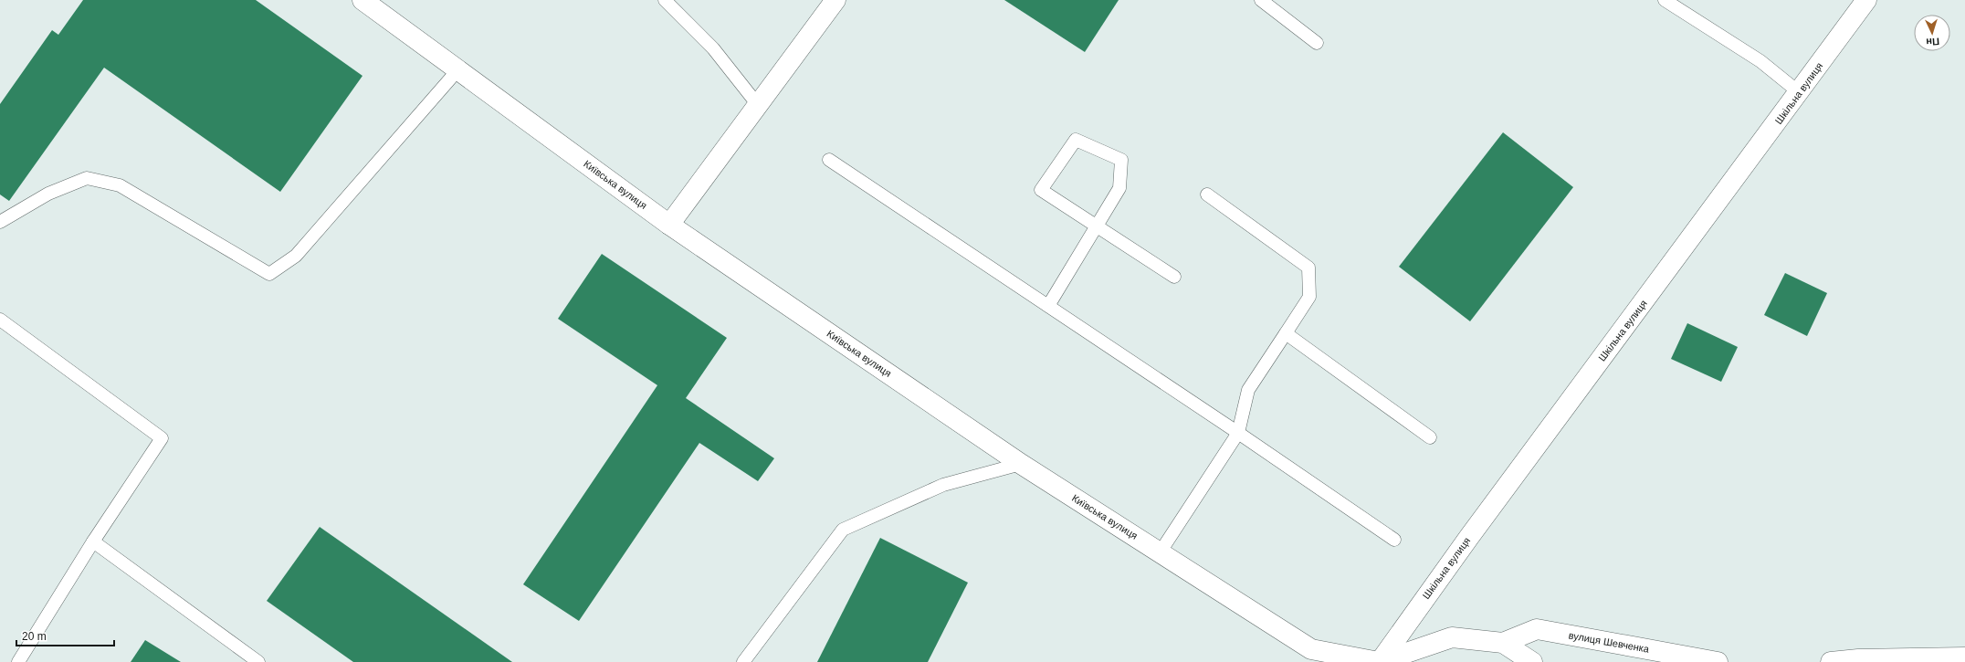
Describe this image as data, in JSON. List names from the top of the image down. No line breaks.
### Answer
{"streets":{"street":["Шкільна вулиця","Київська вулиця","вулиця Шевченка"]},"crossings":[["Шкільна вулиця","Київська вулиця"],["Київська вулиця","вулиця Шевченка"]],"scale_bar":"20 m","north":"bottom"}
